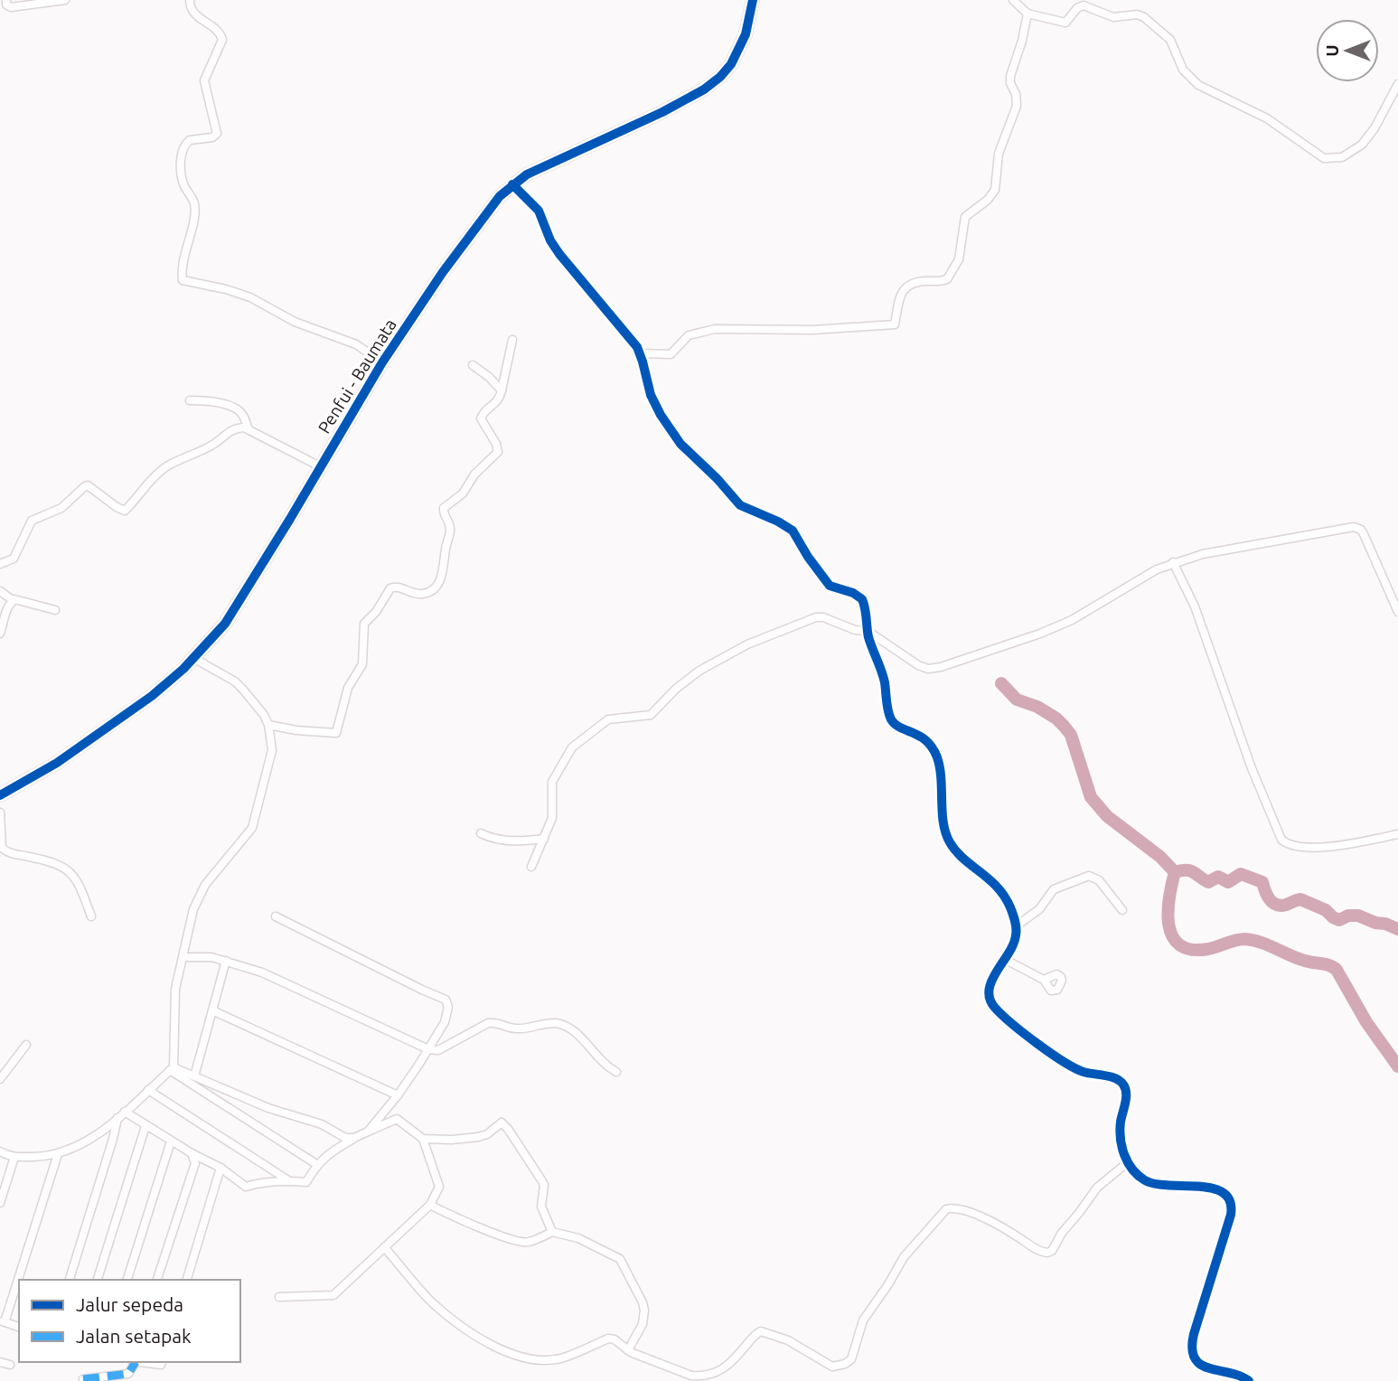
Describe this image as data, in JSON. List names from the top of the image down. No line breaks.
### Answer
{"streets":{"street":["Penfui - Baumata"]},"legend":["Jalur sepeda","Jalan setapak"],"north":"left"}
